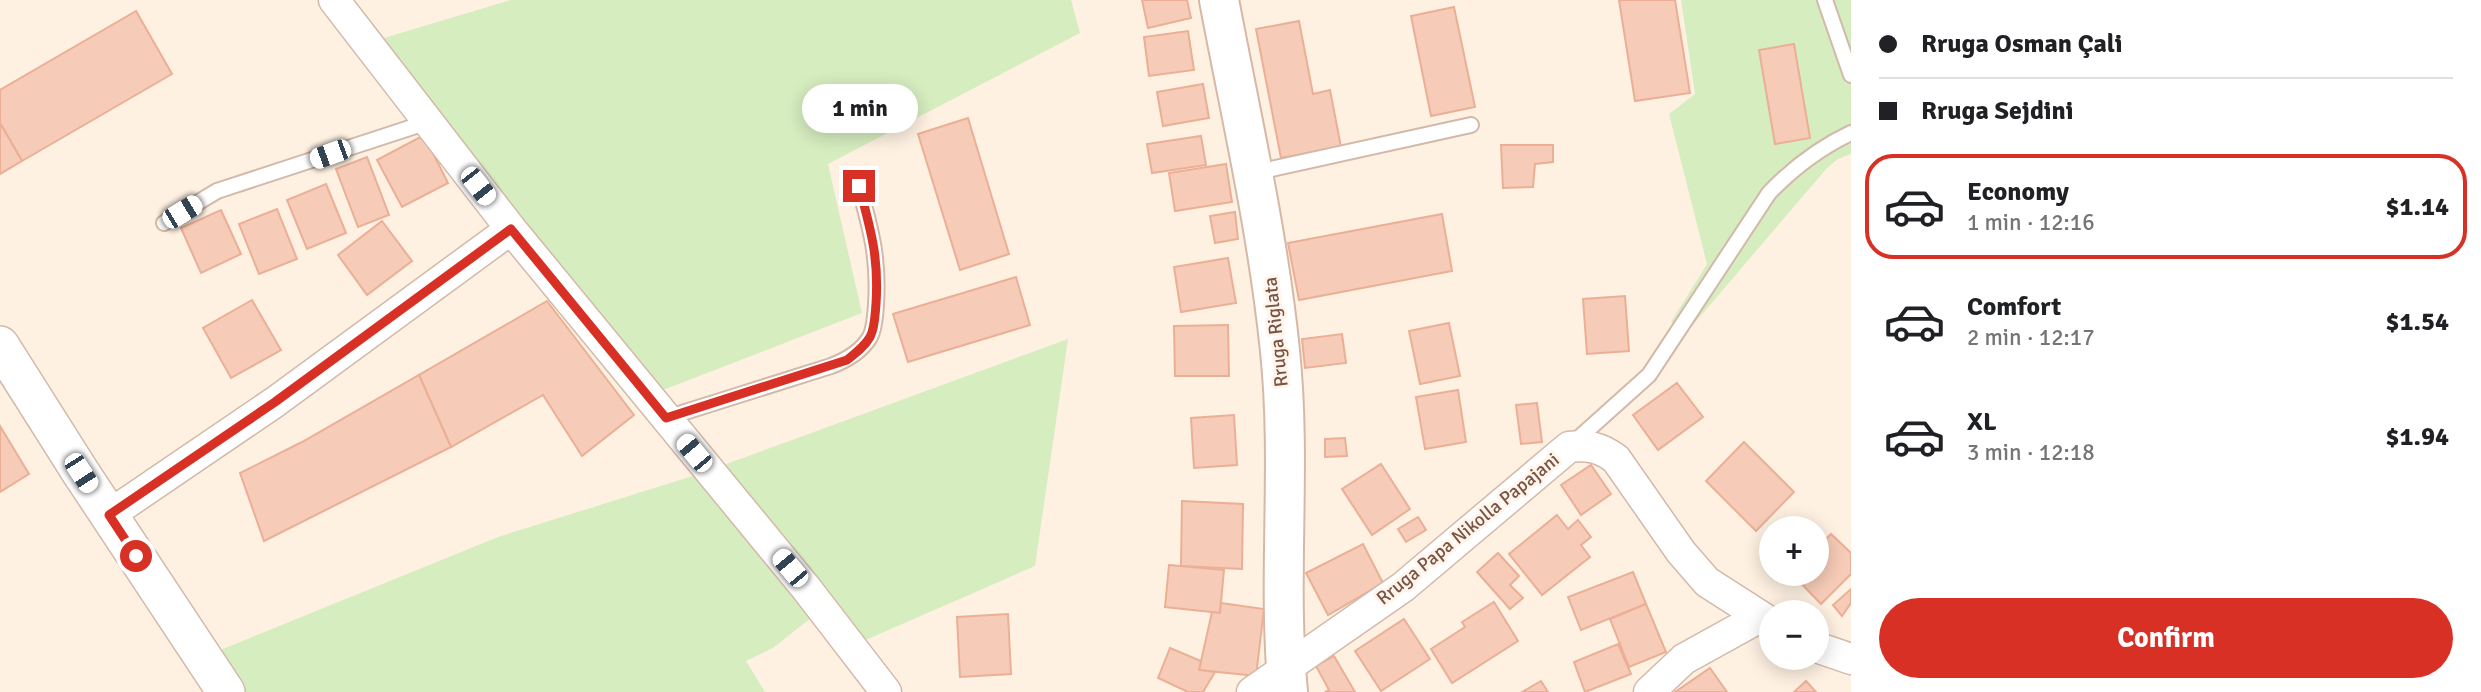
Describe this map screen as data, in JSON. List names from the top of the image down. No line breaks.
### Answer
{"streets":{"main road":["Rruga Riglata"],"street":["Rruga Papa Nikolla Papajani"]},"crossings":[["Rruga Riglata","Rruga Papa Nikolla Papajani"]],"page":{"banner":["Rruga Osman Çali","Rruga Sejdini"],"bubble":"1 min","list":[{"name":"Economy","note":"1 min · 12:16","value":"$1.14"},{"name":"Comfort","note":"2 min · 12:17","value":"$1.54"},{"name":"XL","note":"3 min · 12:18","value":"$1.94"}],"map_buttons":["+","−"],"buttons":"Confirm"}}
